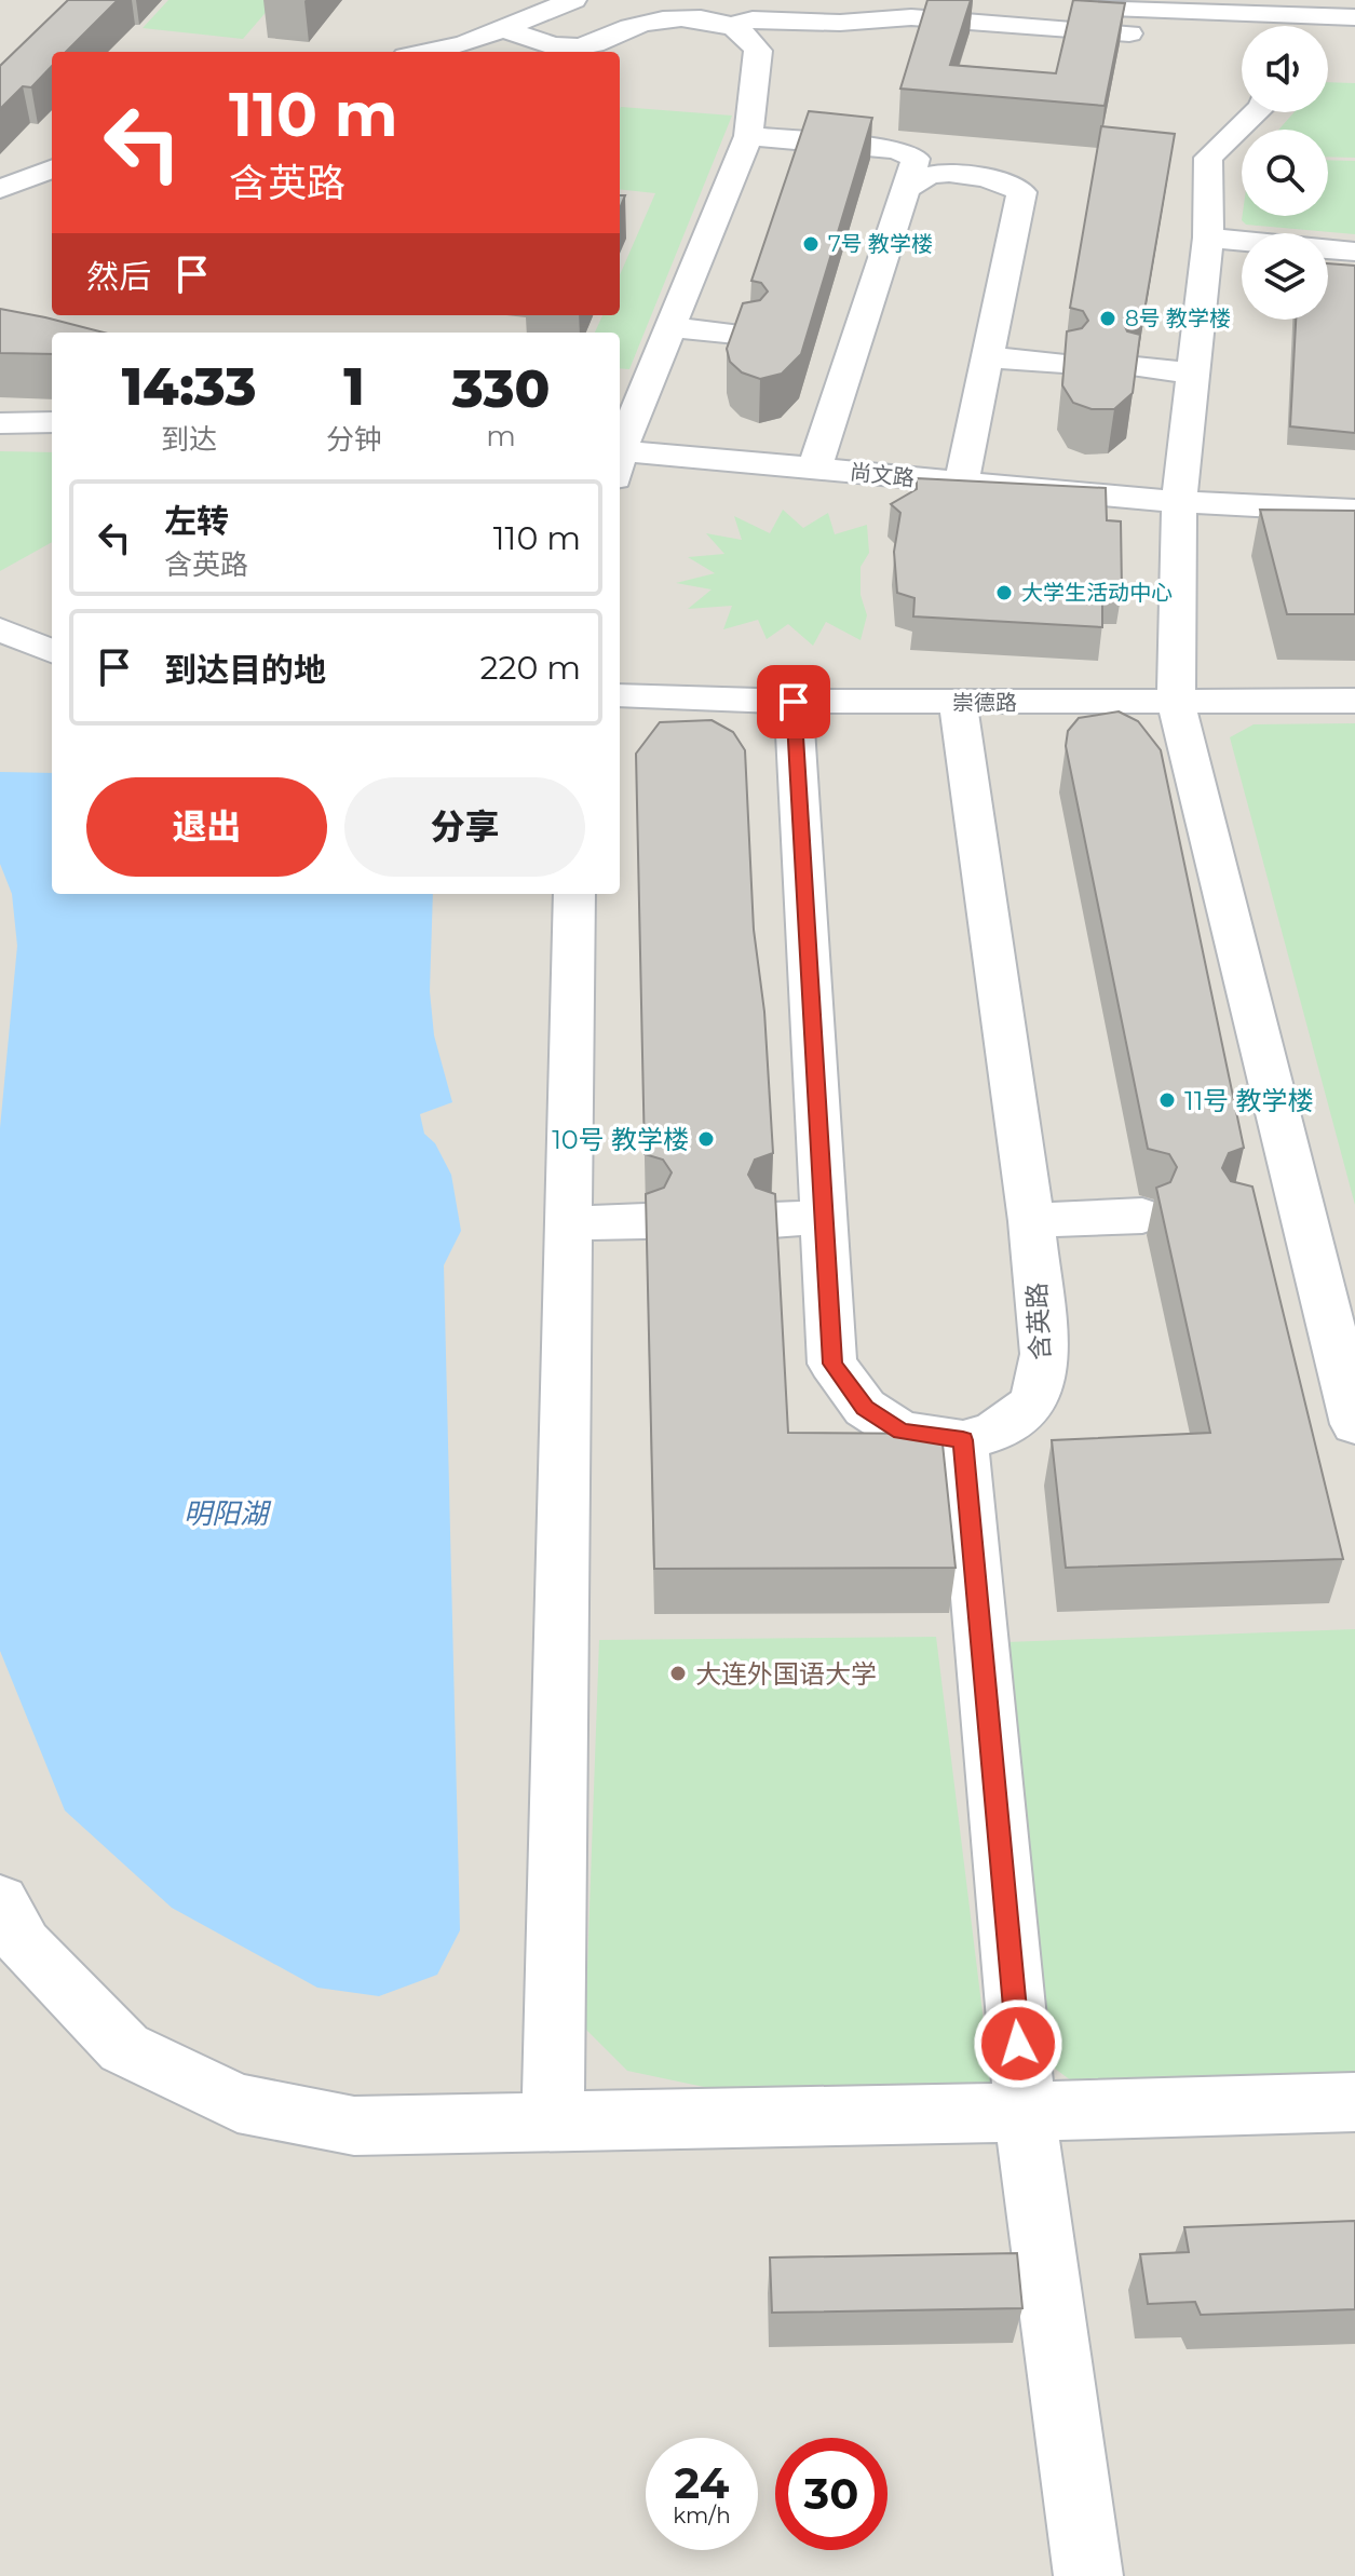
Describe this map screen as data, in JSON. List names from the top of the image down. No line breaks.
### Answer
{"streets":{"street":["尚文路","崇德路","含英路"]},"crossings":[["崇德路","含英路"]],"water":["明阳湖"],"places":["7号 教学楼","8号 教学楼","大学生活动中心","11号 教学楼","10号 教学楼","大连外国语大学"],"page":{"turn":["110 m","含英路"],"then":"然后","eta":["14:33","到达","1","分钟","330","m"],"list":[{"name":"左转","note":"含英路","value":"110 m"},{"name":"到达目的地","value":"220 m"}],"buttons":["退出","分享"],"speed":"24 km/h","limit":"30"}}
